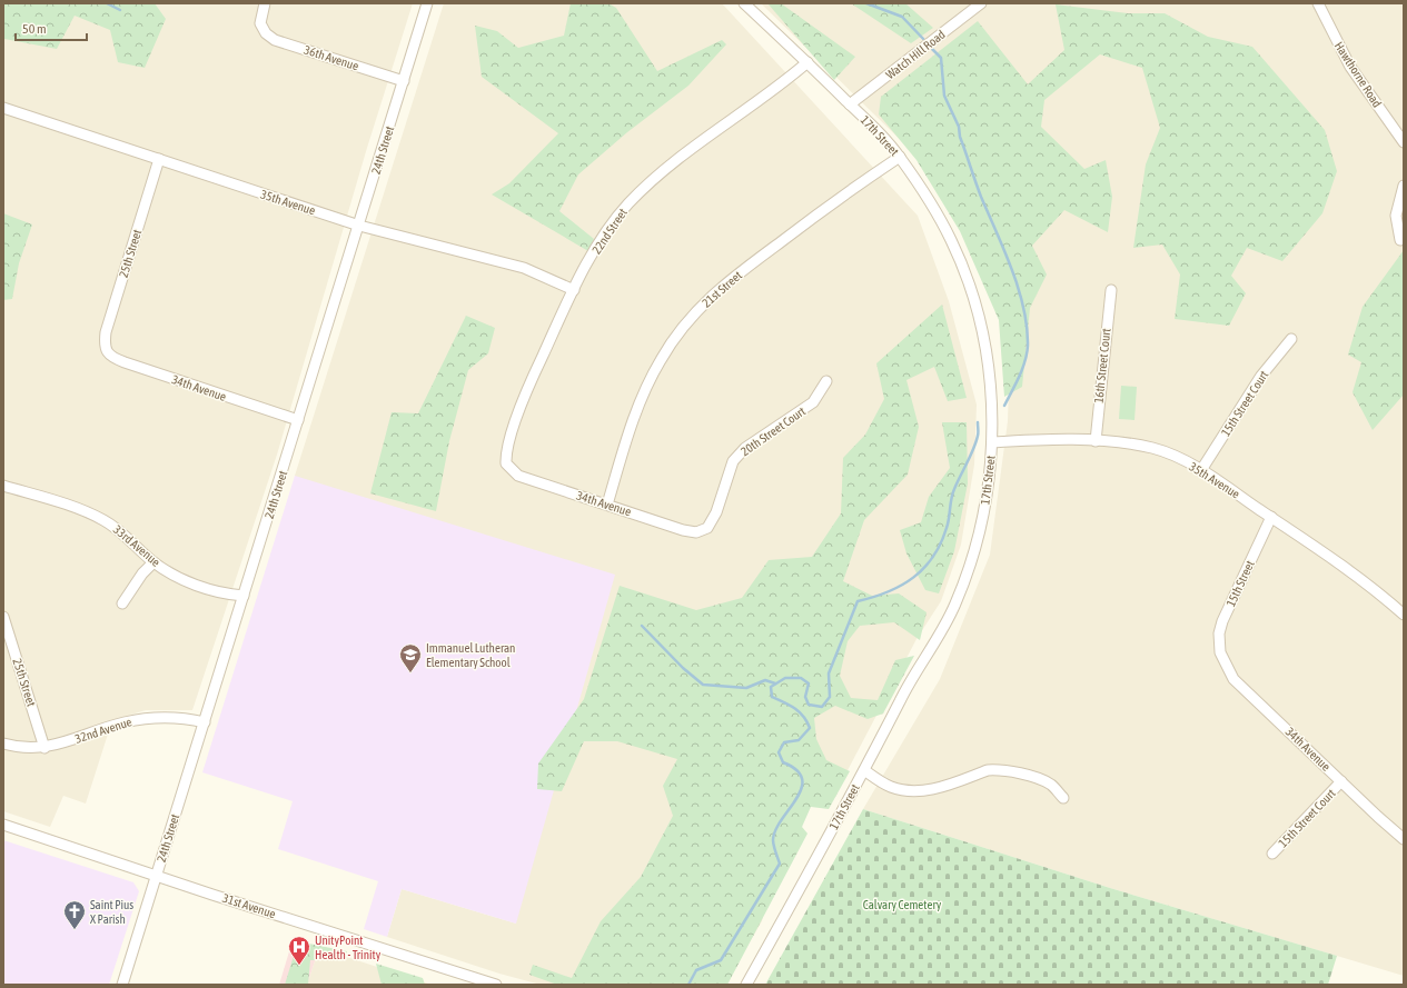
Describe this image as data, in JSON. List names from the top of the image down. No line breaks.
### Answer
{"streets":{"street":["Watch Hill Road","36th Avenue","Hawthorne Road","17th Street","24th Street","35th Avenue","22nd Street","25th Street","21st Street","16th Street Court","34th Avenue","15th Street Court","20th Street Court","33rd Avenue","15th Street","32nd Avenue","31st Avenue"]},"crossings":[["Watch Hill Road","17th Street"],["36th Avenue","24th Street"],["17th Street","35th Avenue"],["17th Street","22nd Street"],["17th Street","21st Street"],["24th Street","35th Avenue"],["24th Street","34th Avenue"],["24th Street","33rd Avenue"],["24th Street","32nd Avenue"],["24th Street","31st Avenue"],["35th Avenue","22nd Street"],["35th Avenue","25th Street"],["35th Avenue","16th Street Court"],["35th Avenue","15th Street Court"],["35th Avenue","15th Street"],["22nd Street","34th Avenue"],["25th Street","34th Avenue"],["25th Street","32nd Avenue"],["21st Street","34th Avenue"],["34th Avenue","15th Street Court"],["34th Avenue","20th Street Court"],["34th Avenue","15th Street"]],"parks":["Calvary Cemetery"],"places":{"school or university":["Immanuel Lutheran Elementary School"],"church":["Saint Pius X Parish"],"hospital":["UnityPoint Health - Trinity"]},"scale_bar":"50 m"}
